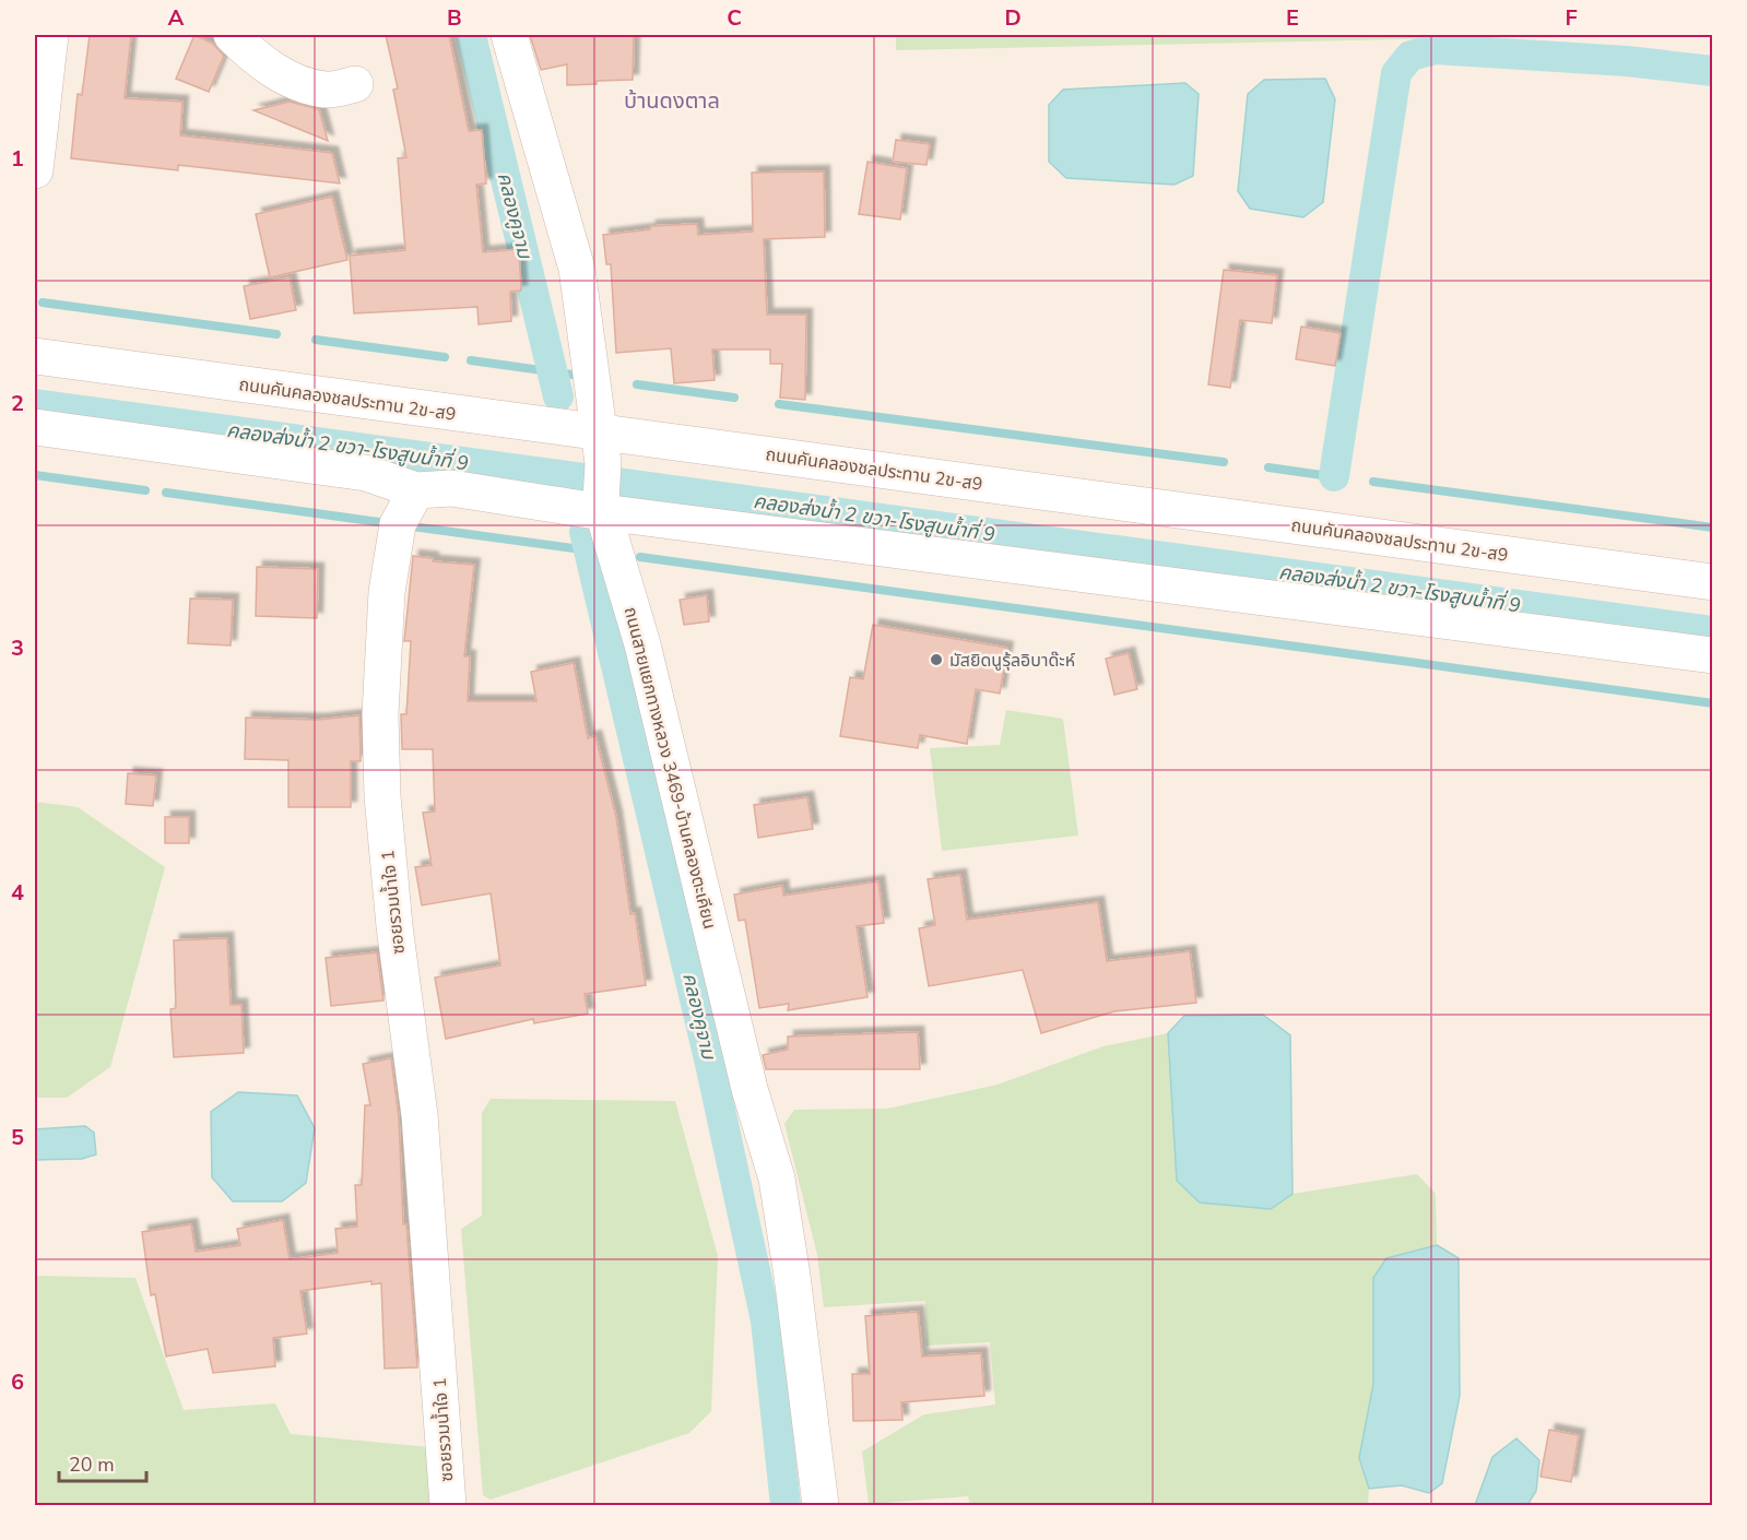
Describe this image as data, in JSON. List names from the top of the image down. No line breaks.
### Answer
{"streets":{"street":["ถนนคันคลองชลประทาน 2ข-ส9","ถนนสายแยกทางหลวง 3469-บ้านคลองตะเคียน","ซอยรวมน้ำใจ 1"]},"crossings":[["ถนนคันคลองชลประทาน 2ข-ส9","ถนนสายแยกทางหลวง 3469-บ้านคลองตะเคียน"]],"districts":["บ้านดงตาล"],"water":["คลองคูจาม","คลองส่งน้ำ 2 ขวา-โรงสูบน้ำที่ 9"],"places":["มัสยิดนูรุ้ลอิบาด๊ะห์"],"scale_bar":"20 m","grid":{"columns":["A","B","C","D","E","F"],"rows":["1","2","3","4","5","6"]}}
